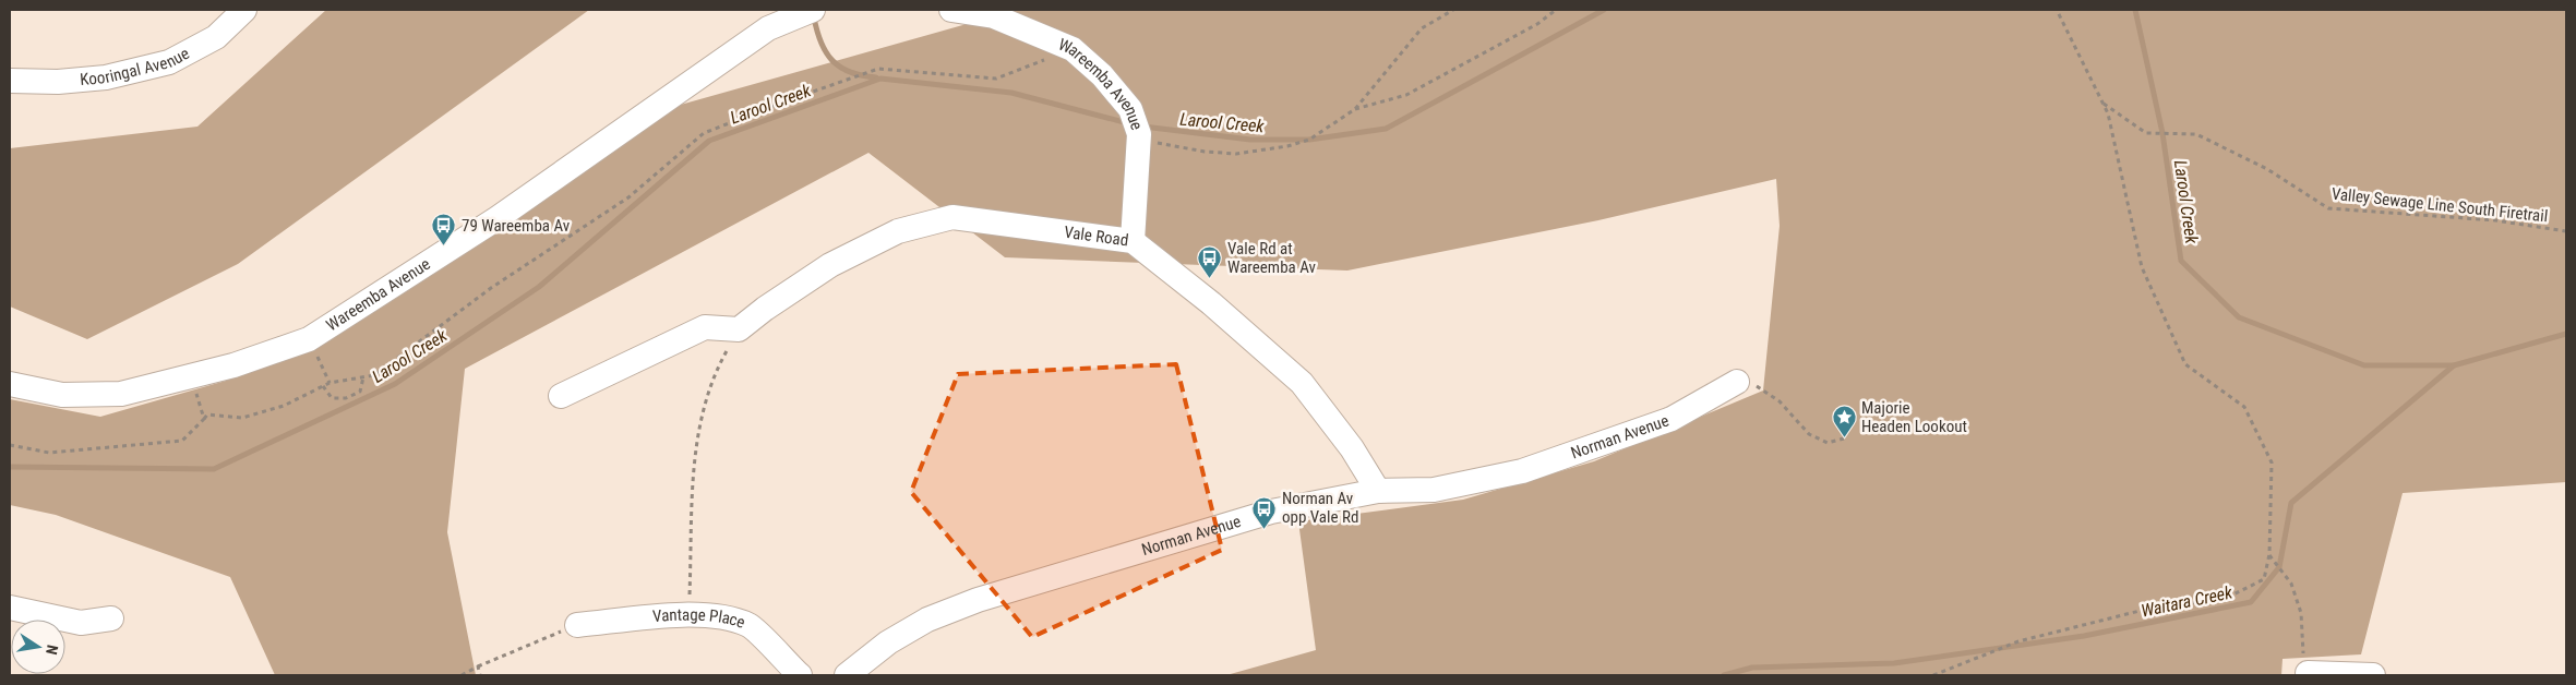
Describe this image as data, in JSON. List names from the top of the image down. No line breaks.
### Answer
{"streets":{"street":["Kooringal Avenue","Wareemba Avenue","Vale Road","Norman Avenue","Vantage Place"],"path":["Valley Sewage Line South Firetrail"]},"crossings":[["Wareemba Avenue","Vale Road"],["Vale Road","Norman Avenue"]],"water":["Larool Creek","Waitara Creek"],"places":{"bus stop":["79 Wareemba Av","Vale Rd at Wareemba Av","Norman Av opp Vale Rd"],"place":["Majorie Headen Lookout"]},"north":"right"}
